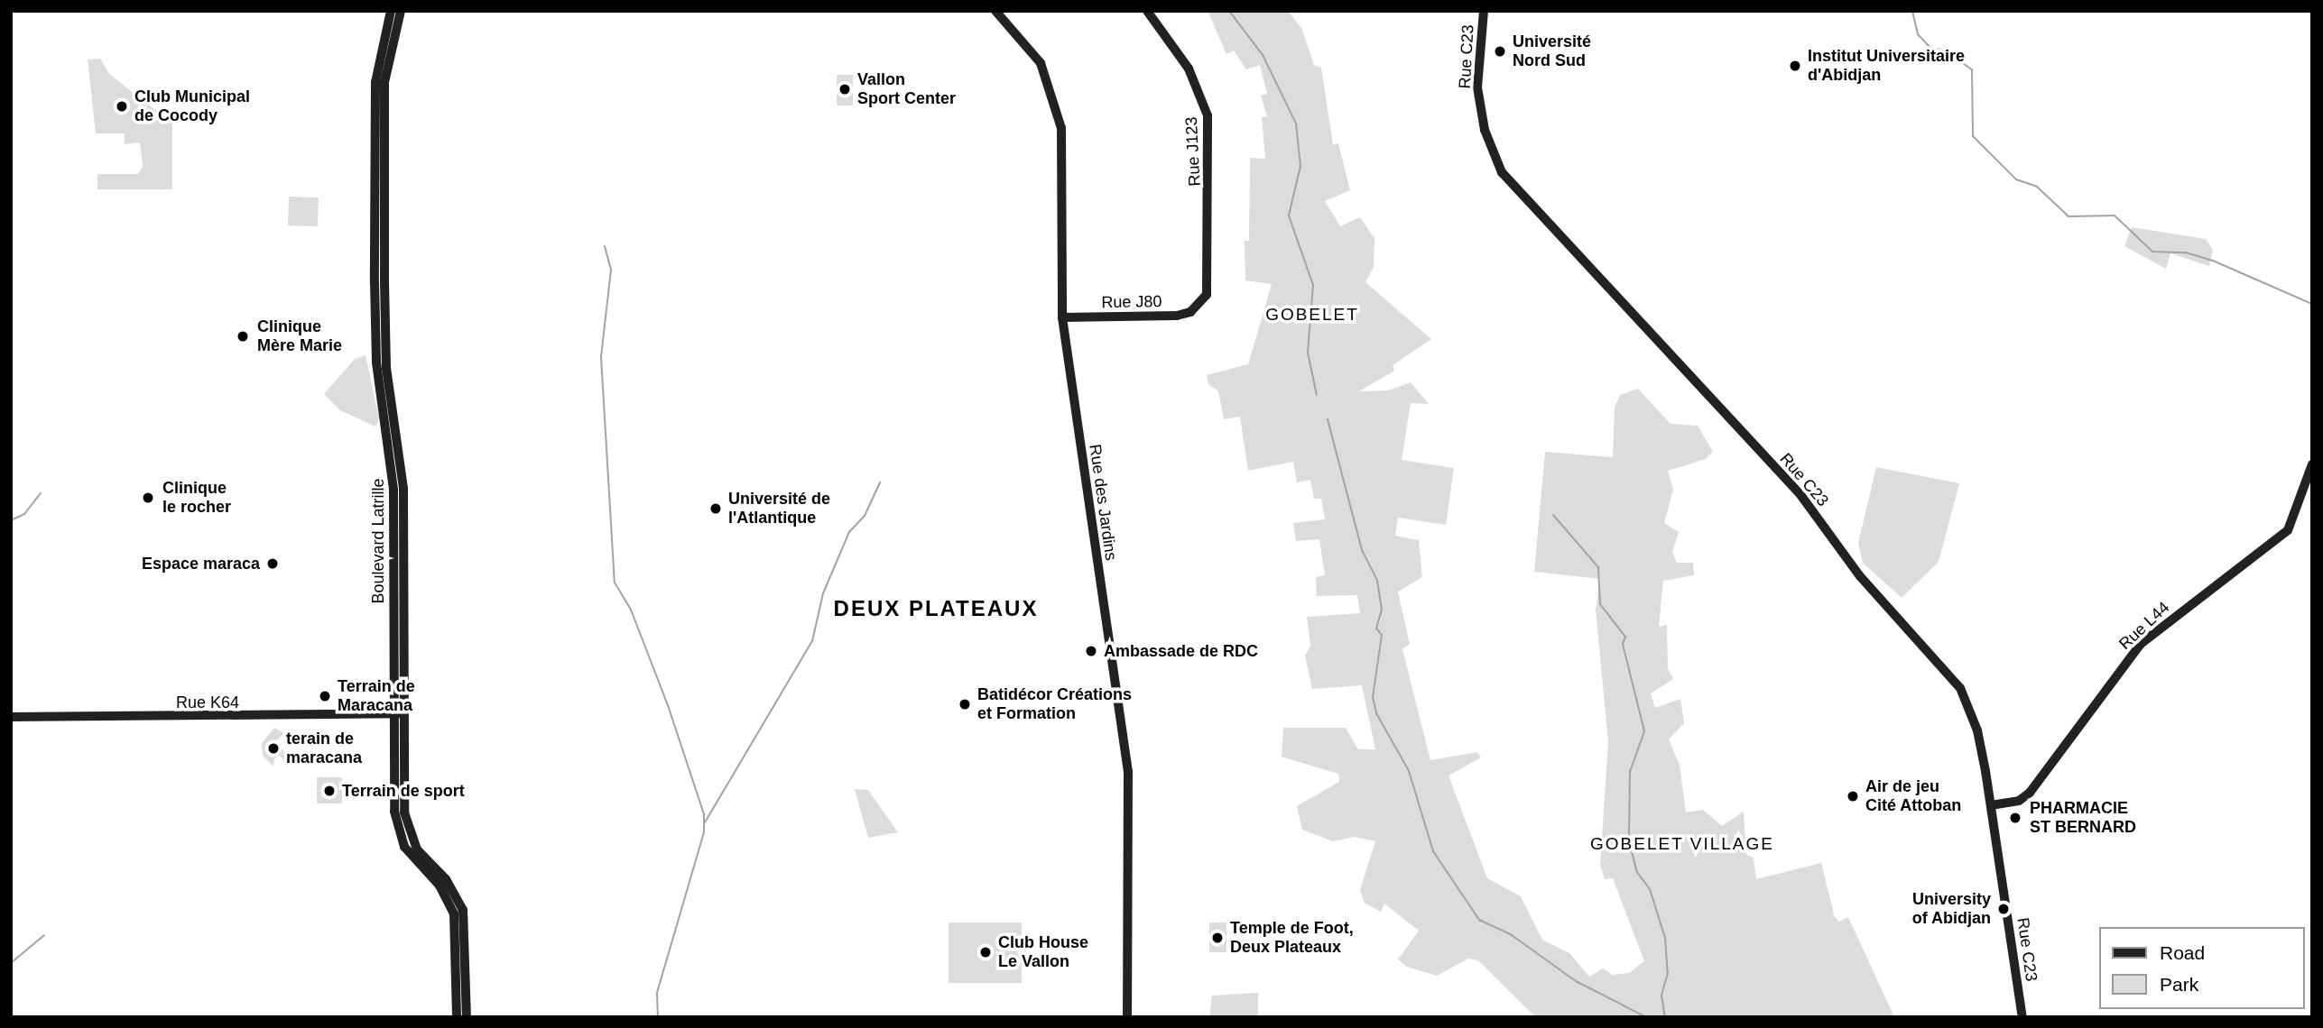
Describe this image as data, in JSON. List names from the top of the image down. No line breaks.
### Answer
{"streets":{"main road":["Rue C23","Rue J123","Rue J80","Rue des Jardins","Boulevard Latrille","Rue L44","Rue K64"]},"crossings":[["Rue C23","Rue L44"],["Rue J123","Rue J80"],["Rue J80","Rue des Jardins"],["Boulevard Latrille","Rue K64"]],"districts":["GOBELET","DEUX PLATEAUX","GOBELET VILLAGE"],"places":["Université Nord Sud","Institut Universitaire d'Abidjan","Vallon Sport Center","Club Municipal de Cocody","Clinique Mère Marie","Clinique le rocher","Université de l'Atlantique","Espace maraca","Ambassade de RDC","Terrain de Maracana","Batidécor Créations et Formation","terain de maracana","Terrain de sport","Air de jeu Cité Attoban","PHARMACIE ST BERNARD","University of Abidjan","Temple de Foot, Deux Plateaux","Club House Le Vallon"],"legend":["Road","Park"]}
